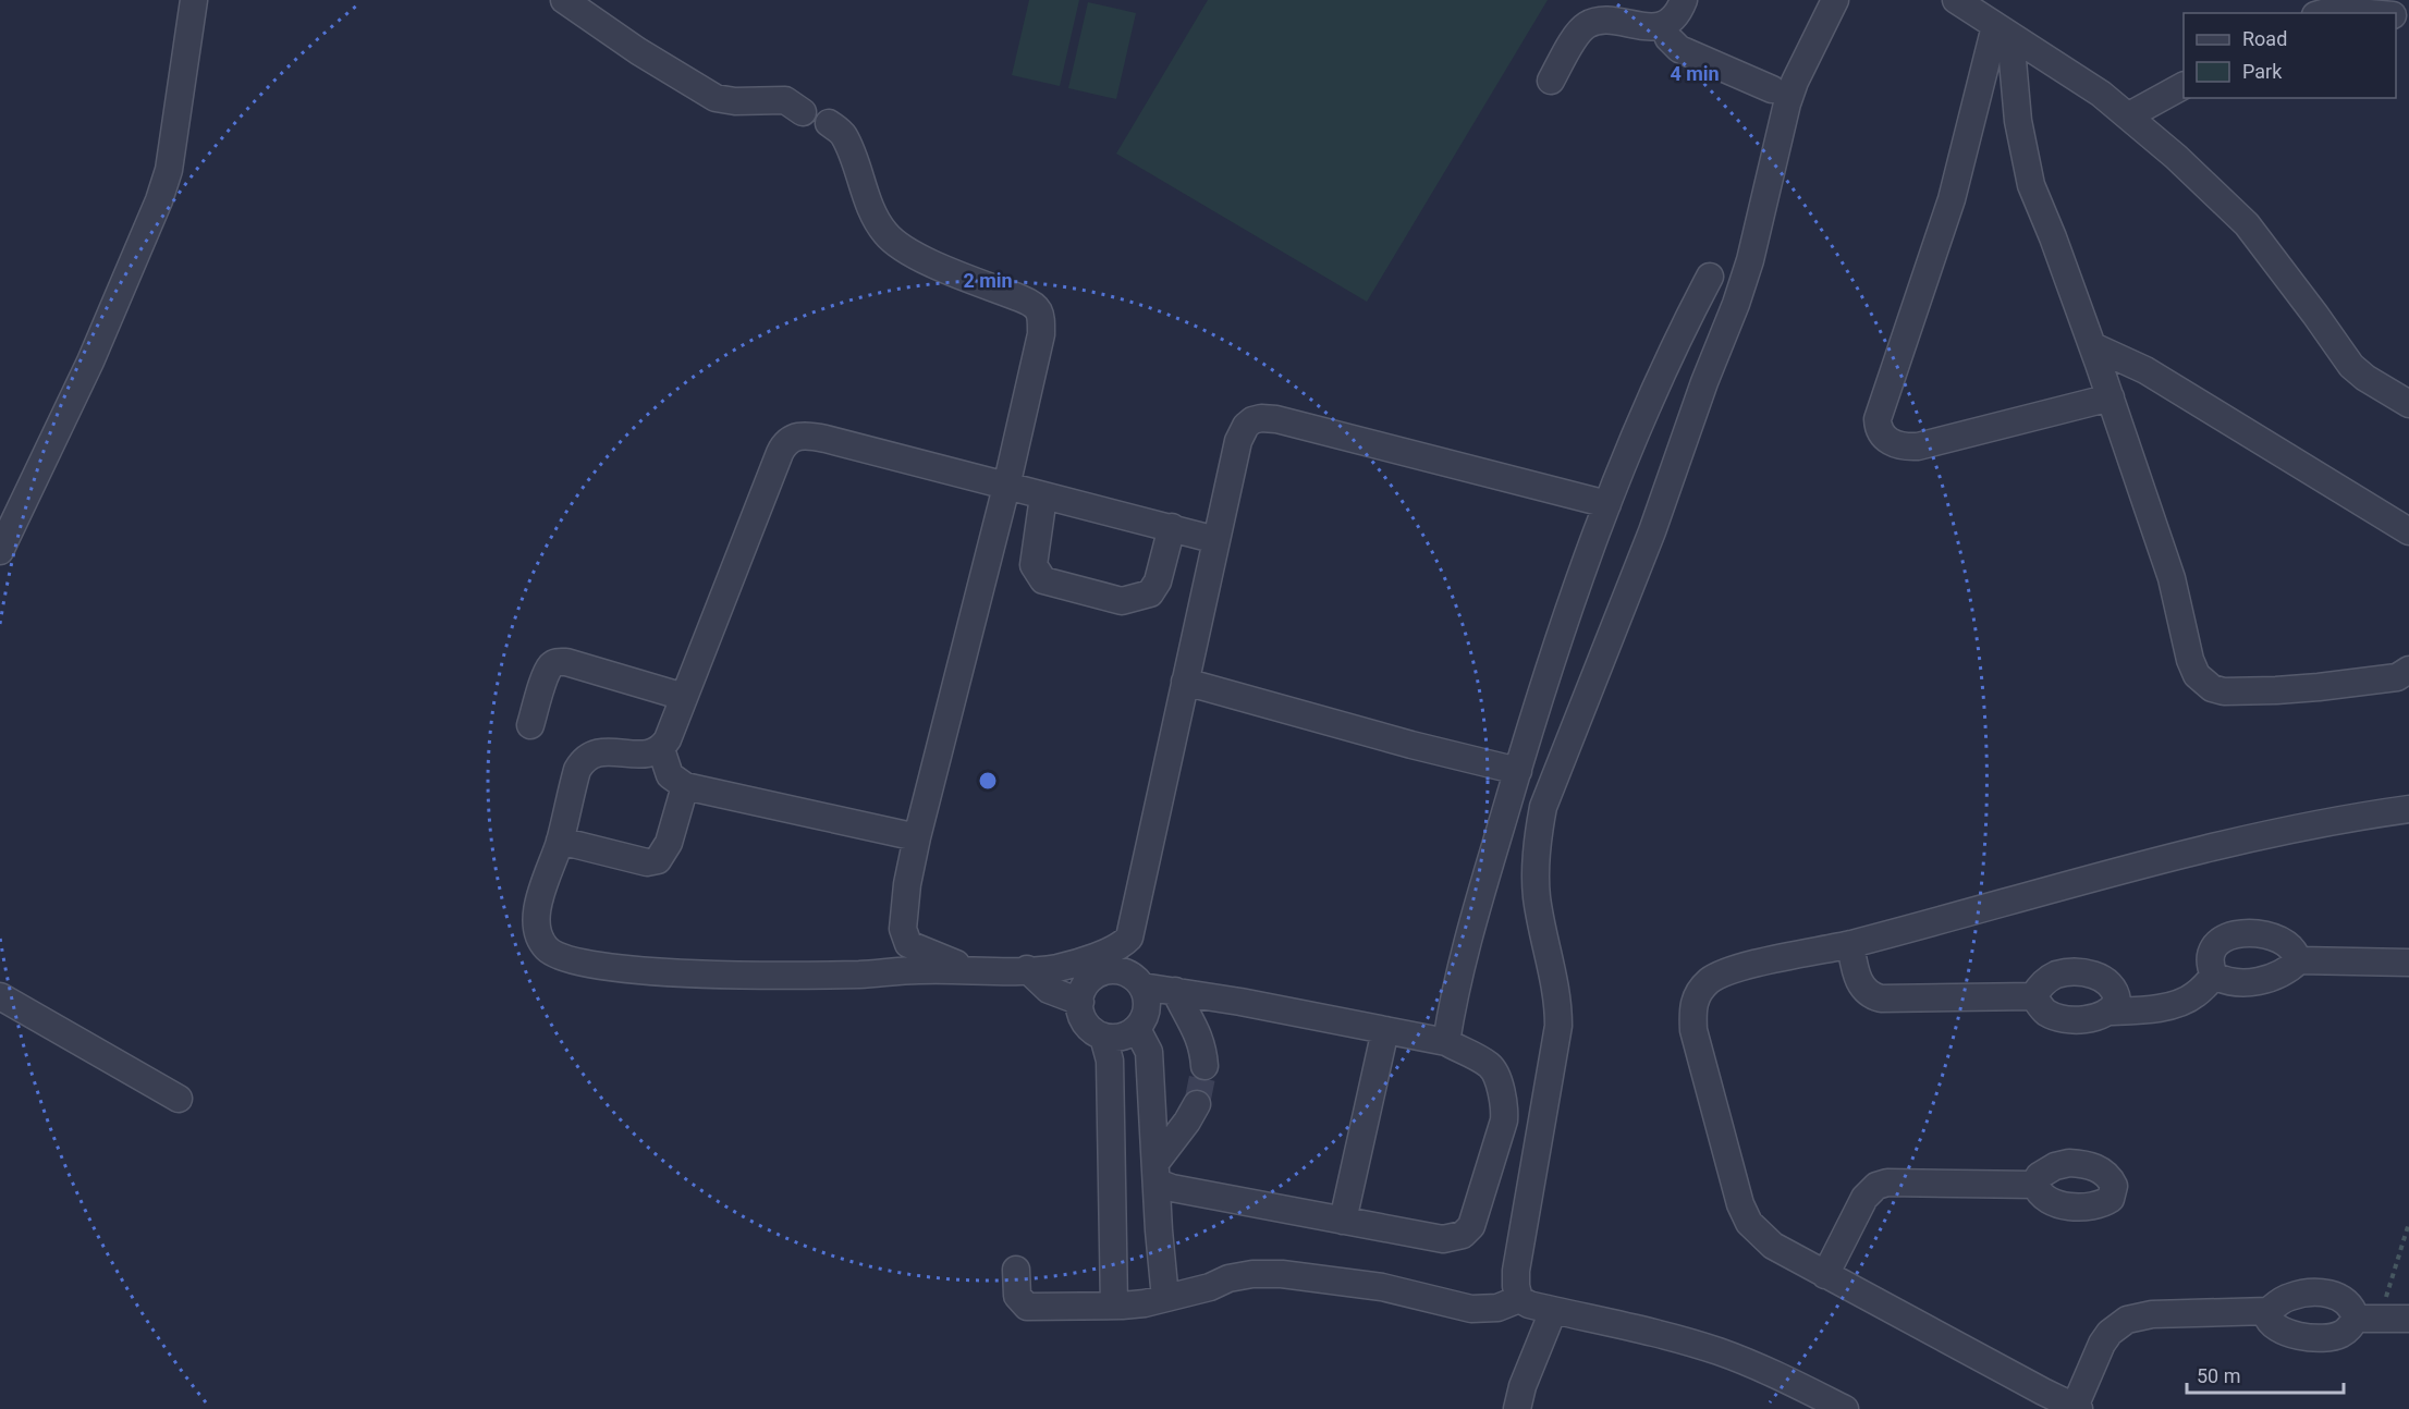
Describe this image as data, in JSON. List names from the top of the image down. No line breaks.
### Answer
{"legend":["Road","Park"],"scale_bar":"50 m","rings":["4 min","2 min"]}
